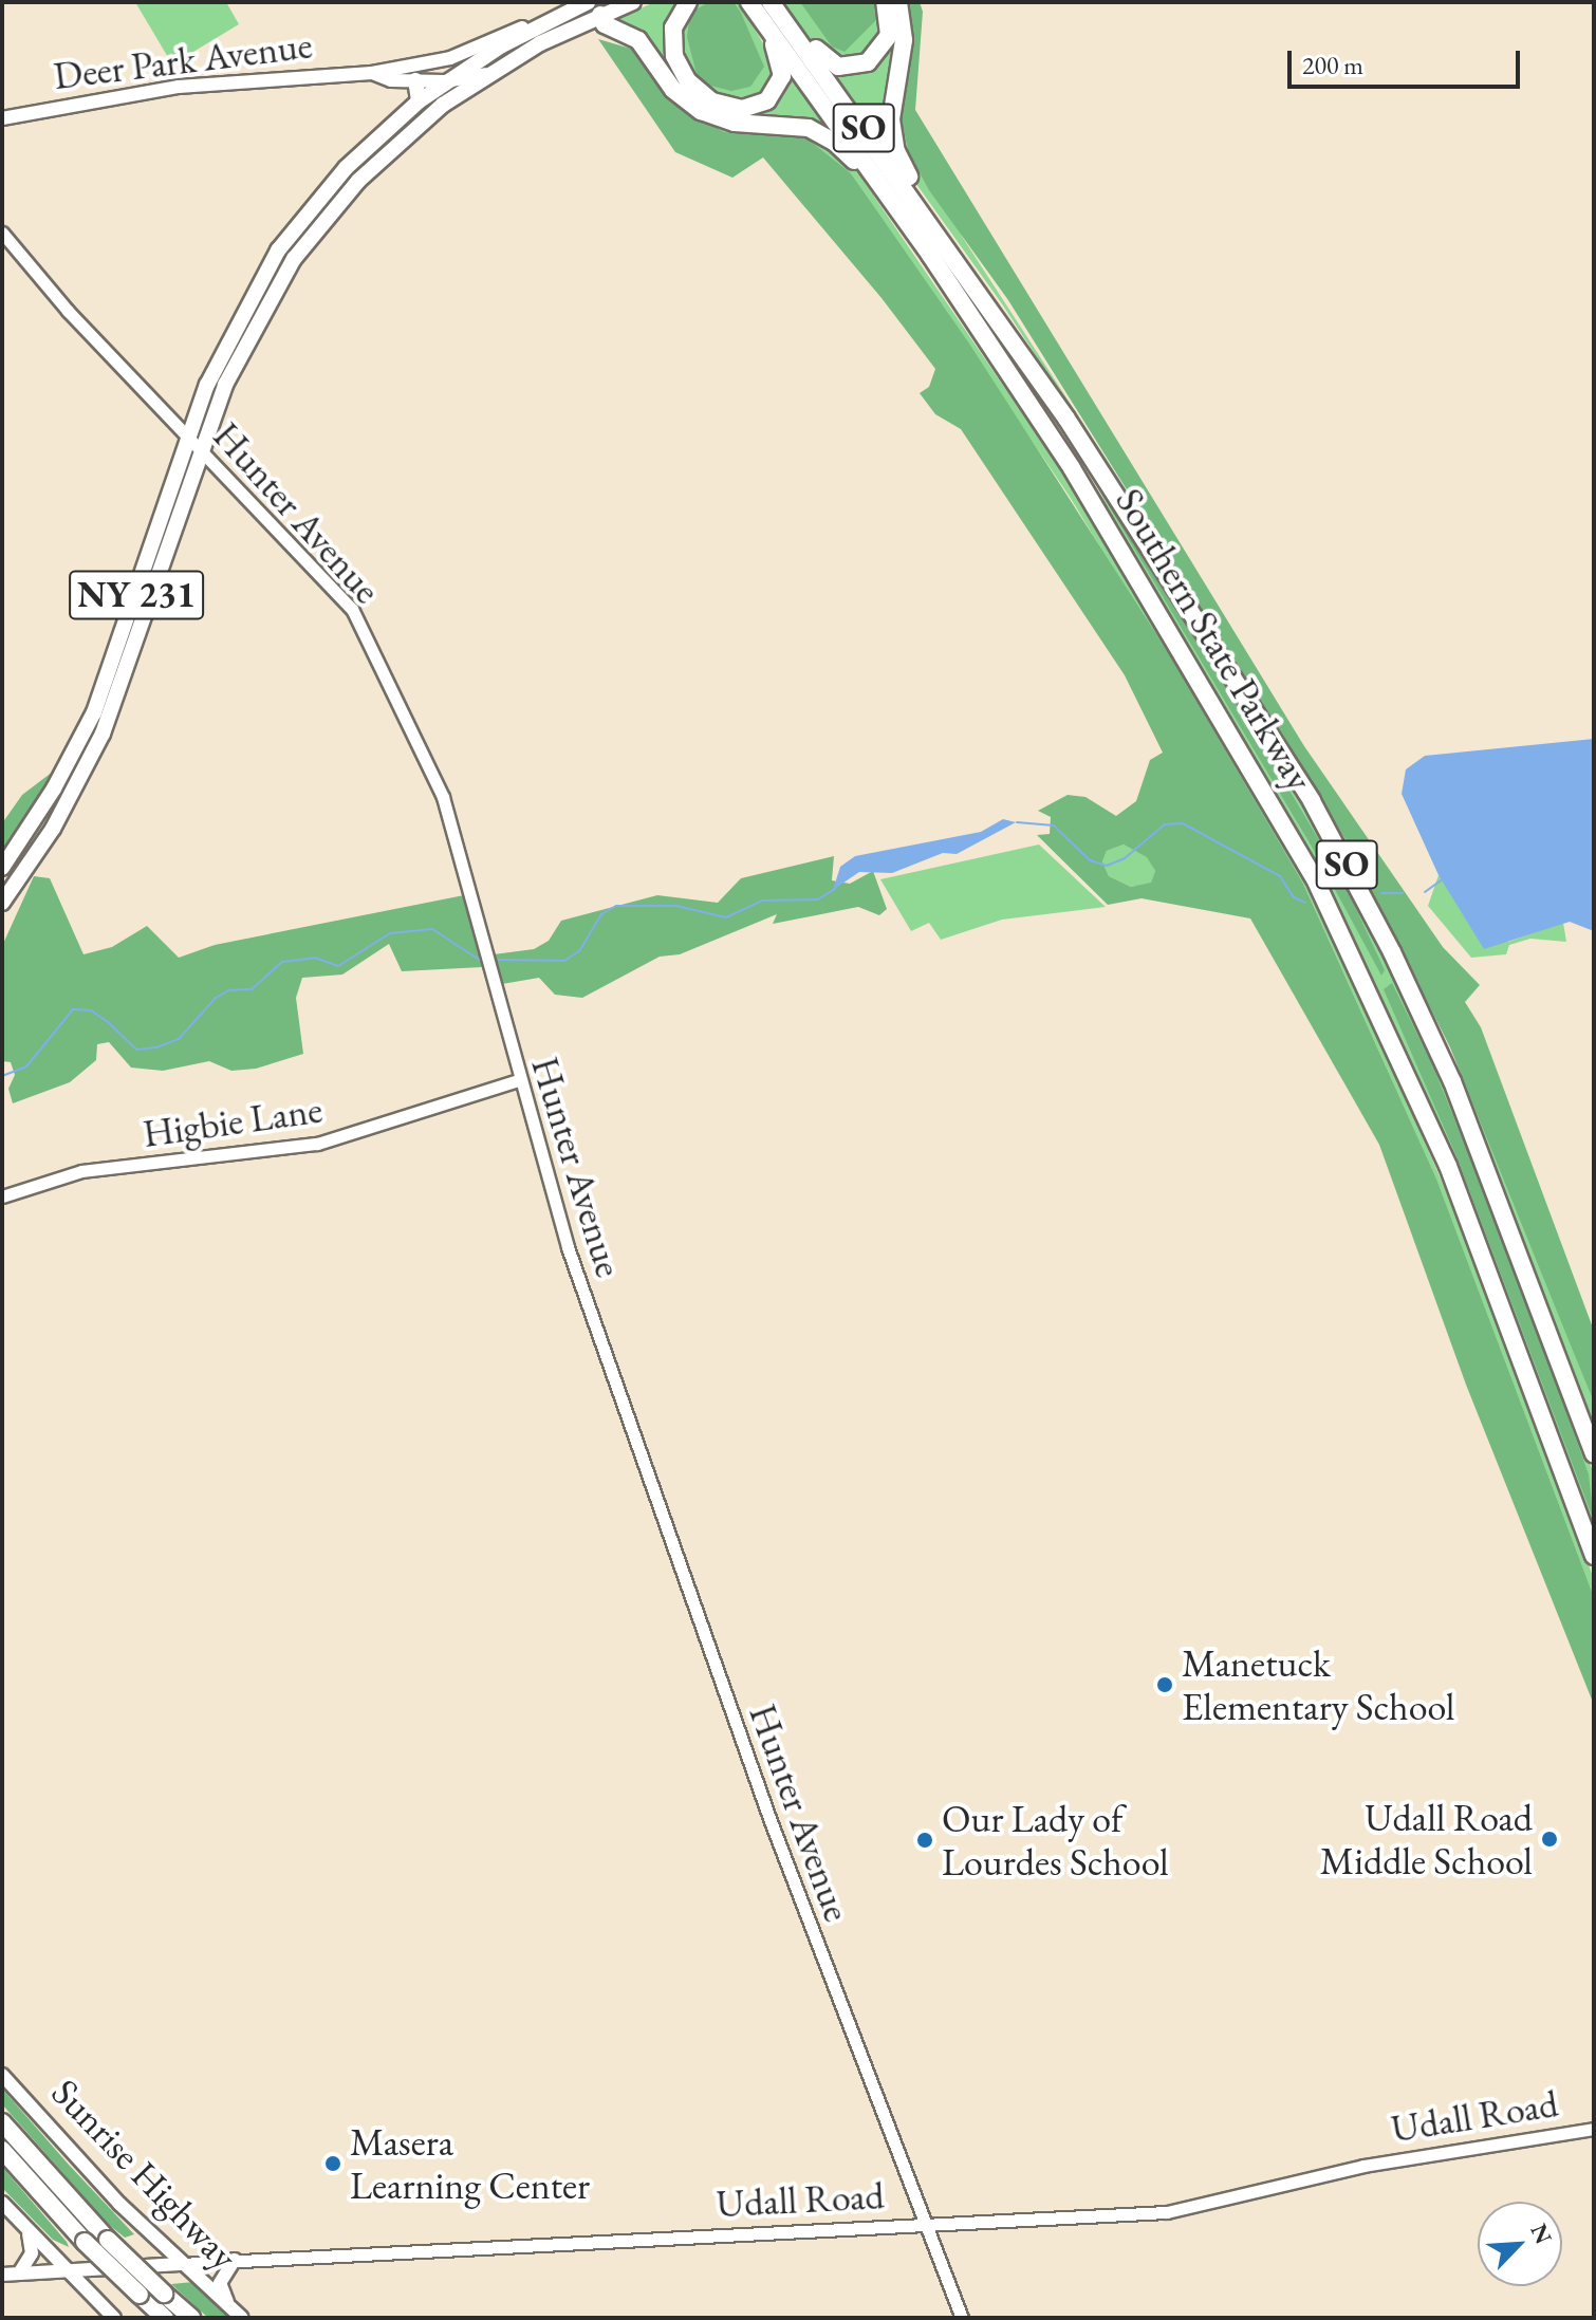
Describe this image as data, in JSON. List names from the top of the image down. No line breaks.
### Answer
{"streets":{"highway":["SO","Southern State Parkway","Sunrise Highway"],"main road":["Deer Park Avenue","NY 231","Udall Road"],"street":["Hunter Avenue","Higbie Lane"]},"crossings":[["Deer Park Avenue","NY 231"],["Hunter Avenue","NY 231"],["Hunter Avenue","Higbie Lane"],["Hunter Avenue","Udall Road"],["Udall Road","Sunrise Highway"]],"places":["Manetuck Elementary School","Udall Road Middle School","Our Lady of Lourdes School","Masera Learning Center"],"scale_bar":"200 m","north":"top right"}
